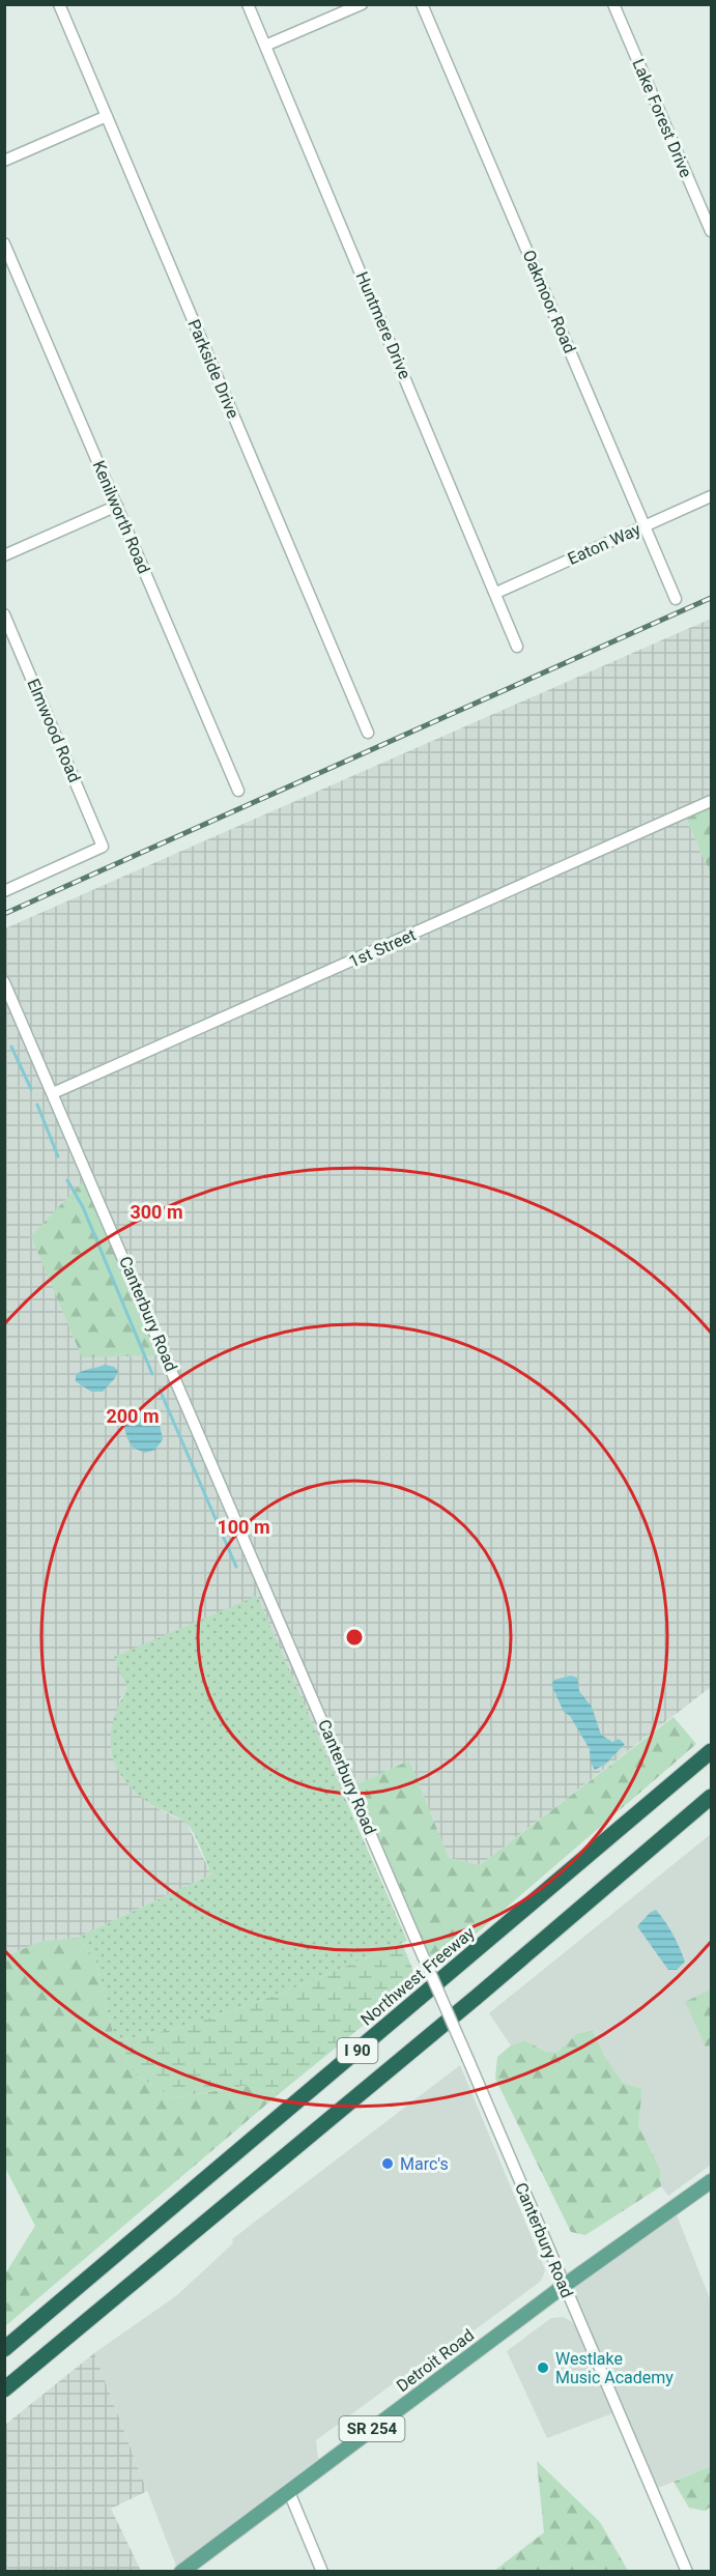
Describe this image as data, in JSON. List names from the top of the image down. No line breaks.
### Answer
{"streets":{"highway":["Northwest Freeway","I 90"],"main road":["Detroit Road","SR 254"],"street":["Lake Forest Drive","Oakmoor Road","Huntmere Drive","Parkside Drive","Kenilworth Road","Eaton Way","Elmwood Road","1st Street","Canterbury Road"]},"crossings":[["Oakmoor Road","Eaton Way"],["Huntmere Drive","Eaton Way"],["1st Street","Canterbury Road"],["Canterbury Road","Detroit Road"]],"places":["Marc's","Westlake Music Academy"],"rings":["300 m","200 m","100 m"]}
